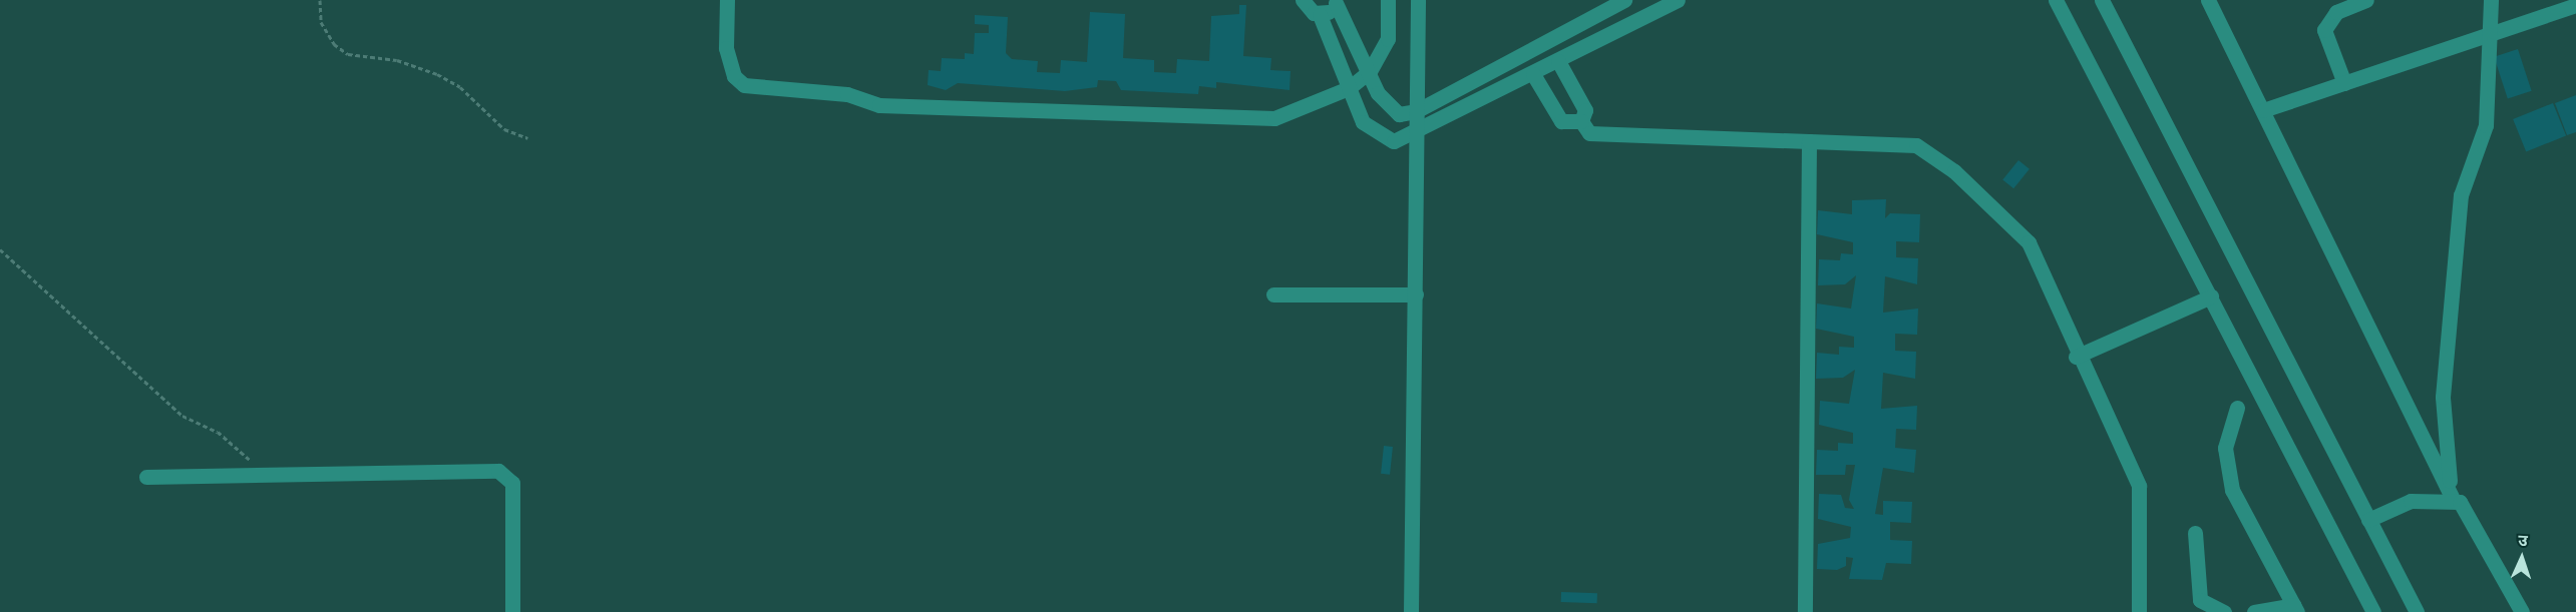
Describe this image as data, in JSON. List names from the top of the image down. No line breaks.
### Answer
{"north":"top"}
